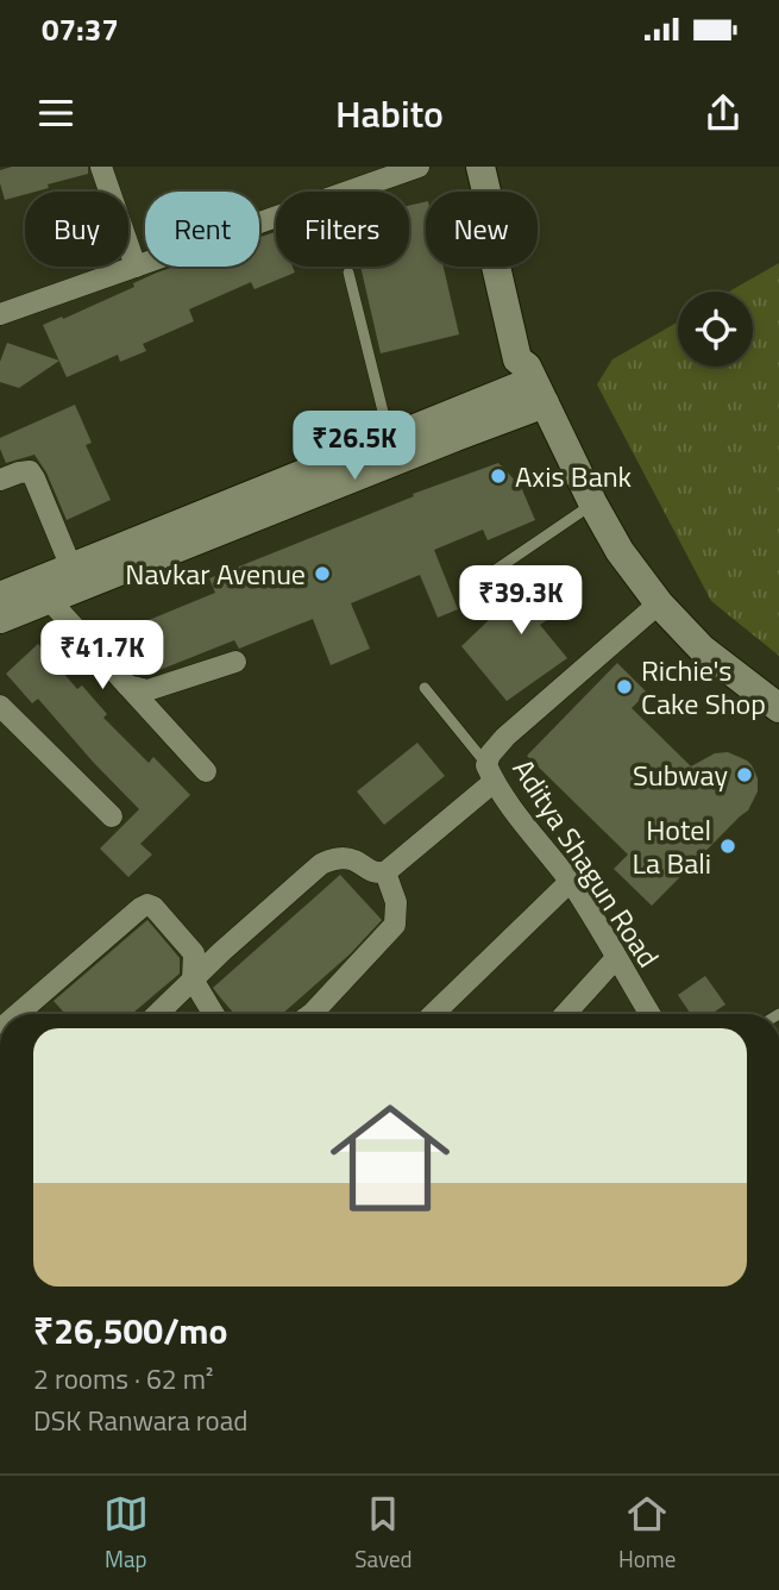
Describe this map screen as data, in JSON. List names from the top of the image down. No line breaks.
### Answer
{"streets":{"street":["Aditya Shagun Road"]},"places":["Axis Bank","Navkar Avenue","Richie's Cake Shop","Subway","Hotel La Bali"],"page":{"status":"07:37","header":"Habito","chip":["Buy","Rent","Filters","New"],"price":["₹26.5K","₹39.3K","₹41.7K"],"list":[{"name":"₹26,500/mo","note":"2 rooms · 62 m² · DSK Ranwara road"}],"tabs":["Map","Saved","Home"]}}
